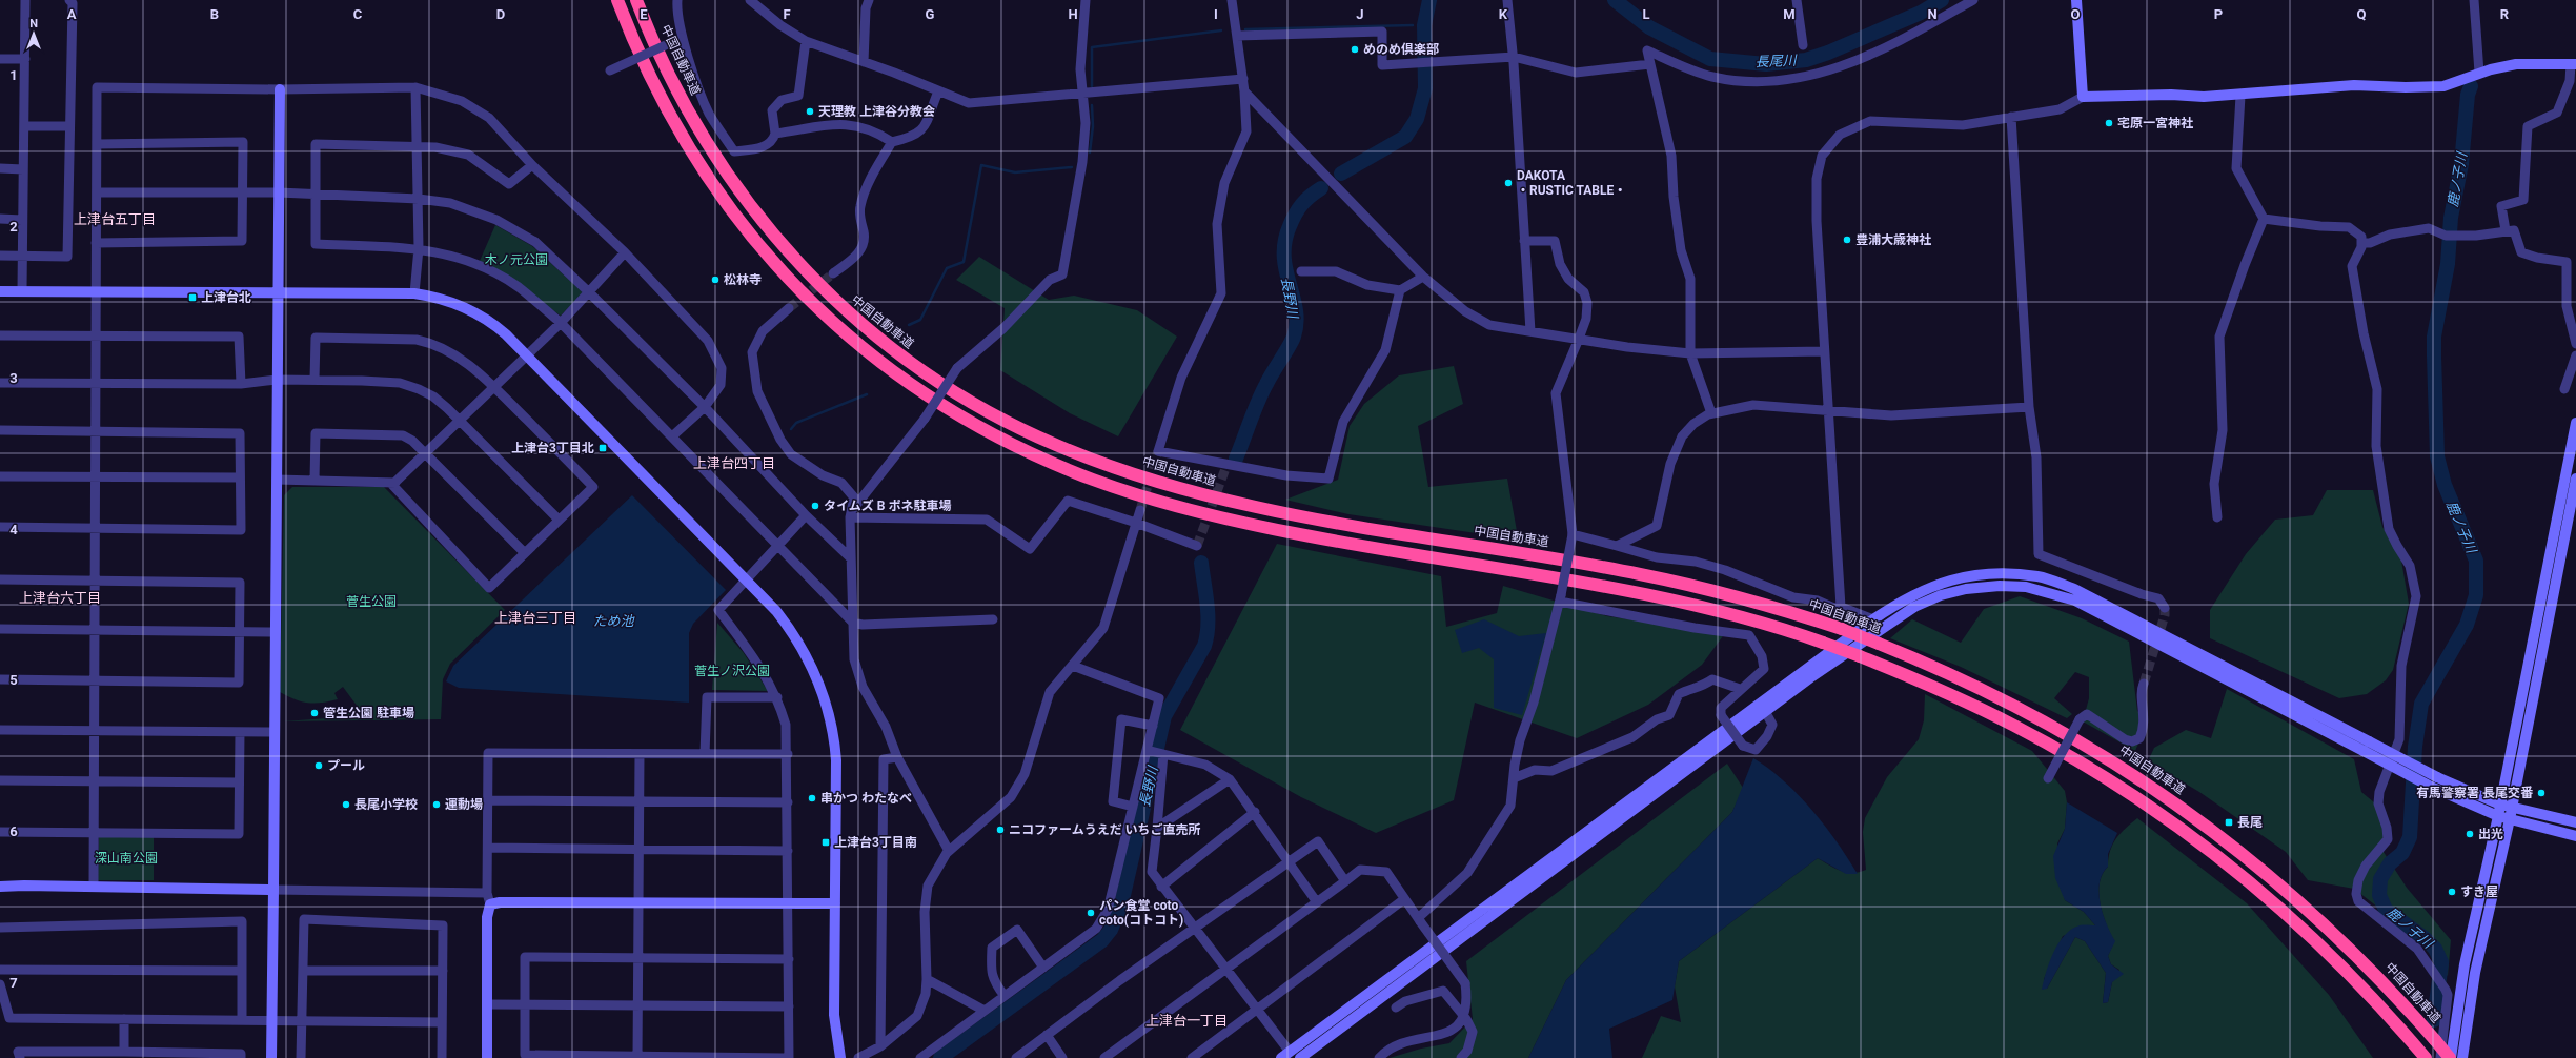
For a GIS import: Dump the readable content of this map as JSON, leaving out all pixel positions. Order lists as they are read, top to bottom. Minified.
{"streets":{"highway":["中国自動車道"]},"districts":["上津台五丁目","上津台四丁目","上津台六丁目","上津台三丁目","上津台一丁目"],"water":["長尾川","鹿ノ子川","長野川","ため池"],"parks":["木ノ元公園","菅生公園","菅生ノ沢公園","深山南公園"],"places":{"other":["めのめ倶楽部","天理教 上津谷分教会","宅原一宮神社","DAKOTA ・RUSTIC TABLE・","豊浦大歳神社","松林寺","タイムズ B ポネ駐車場","管生公園 駐車場","プール","有馬警察署 長尾交番","串かつ わたなべ","長尾小学校","運動場","ニコファームうえだ いちご直売所","出光","すき屋","パン食堂 coto coto(コトコト)"],"transit":["上津台北","上津台3丁目北","長尾","上津台3丁目南"]},"north":"top","grid":{"columns":["A","B","C","D","E","F","G","H","I","J","K","L","M","N","O","P","Q","R"],"rows":["1","2","3","4","5","6","7"]}}
